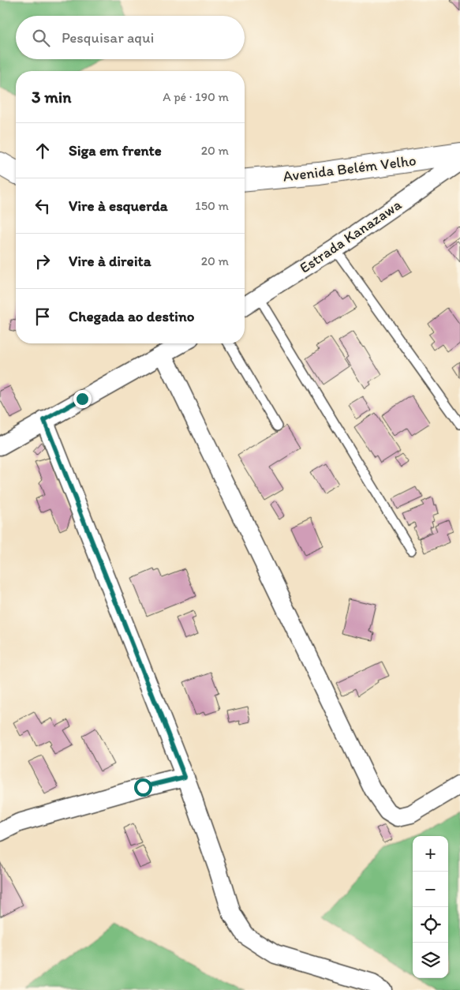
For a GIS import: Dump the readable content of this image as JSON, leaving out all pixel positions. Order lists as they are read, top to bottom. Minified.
{"streets":{"main road":["Avenida Belém Velho"],"street":["Estrada Kanazawa"]},"page":{"search":"Pesquisar aqui","heading":["3 min","A pé · 190 m"],"list":[["Siga em frente","20 m"],["Vire à esquerda","150 m"],["Vire à direita","20 m"],"Chegada ao destino"],"map_buttons":["+","−"]}}
